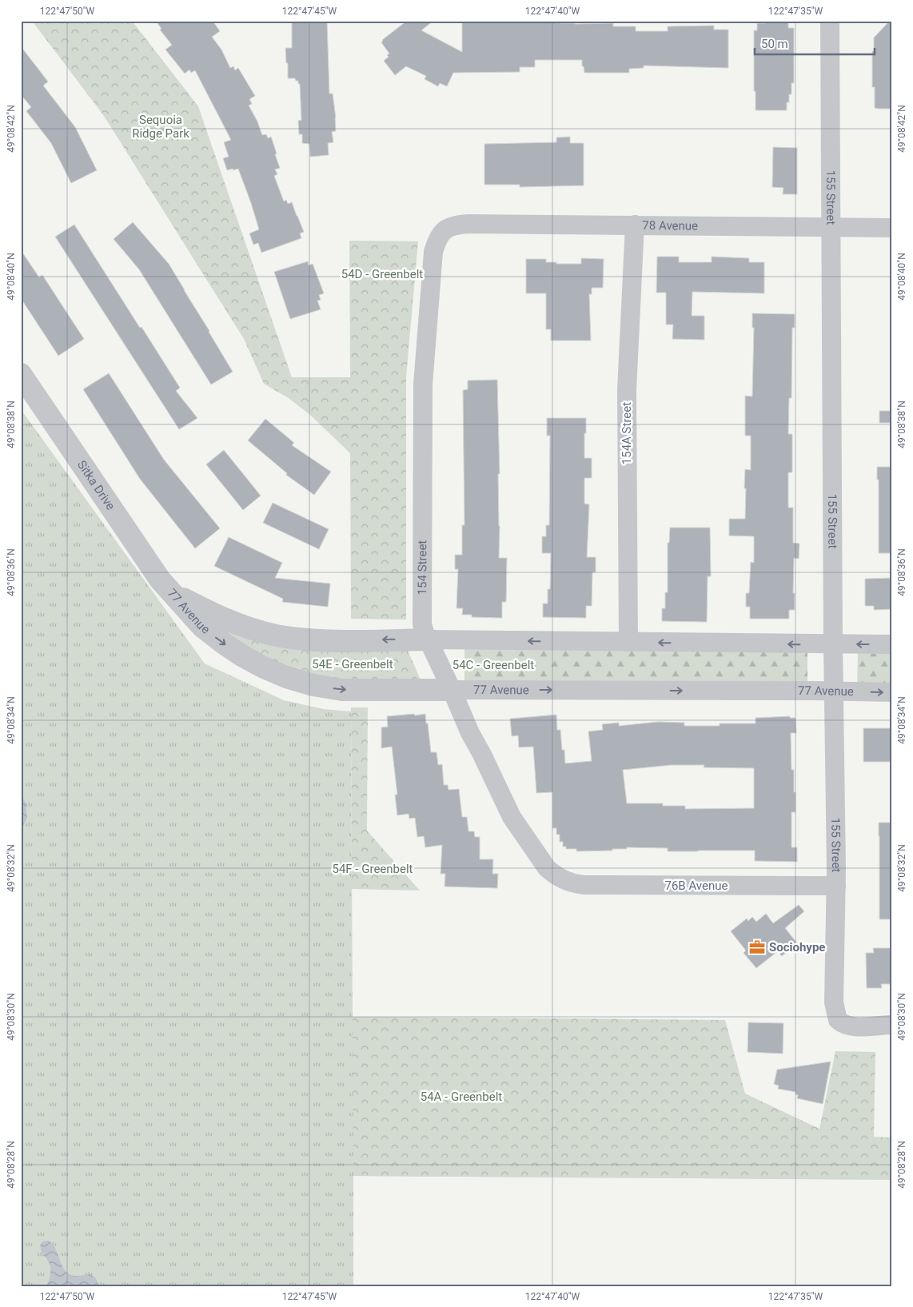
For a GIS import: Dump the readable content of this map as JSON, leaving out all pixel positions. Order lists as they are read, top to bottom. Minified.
{"streets":{"street":["155 Street","78 Avenue","154A Street","Sitka Drive","154 Street","77 Avenue","76B Avenue"]},"crossings":[["155 Street","78 Avenue"],["155 Street","77 Avenue"],["155 Street","76B Avenue"],["78 Avenue","154A Street"],["78 Avenue","154 Street"],["154A Street","77 Avenue"],["Sitka Drive","77 Avenue"],["154 Street","77 Avenue"],["154 Street","76B Avenue"]],"parks":["Sequoia Ridge Park","54D - Greenbelt","54E - Greenbelt","54C - Greenbelt","54F - Greenbelt","54A - Greenbelt"],"places":{"office":["Sociohype"]},"scale_bar":"50 m","coordinates":["122°47'50\"W","122°47'45\"W","122°47'40\"W","122°47'35\"W","49°08'42\"N","49°08'40\"N","49°08'38\"N","49°08'36\"N","49°08'34\"N","49°08'32\"N","49°08'30\"N","49°08'28\"N"]}
